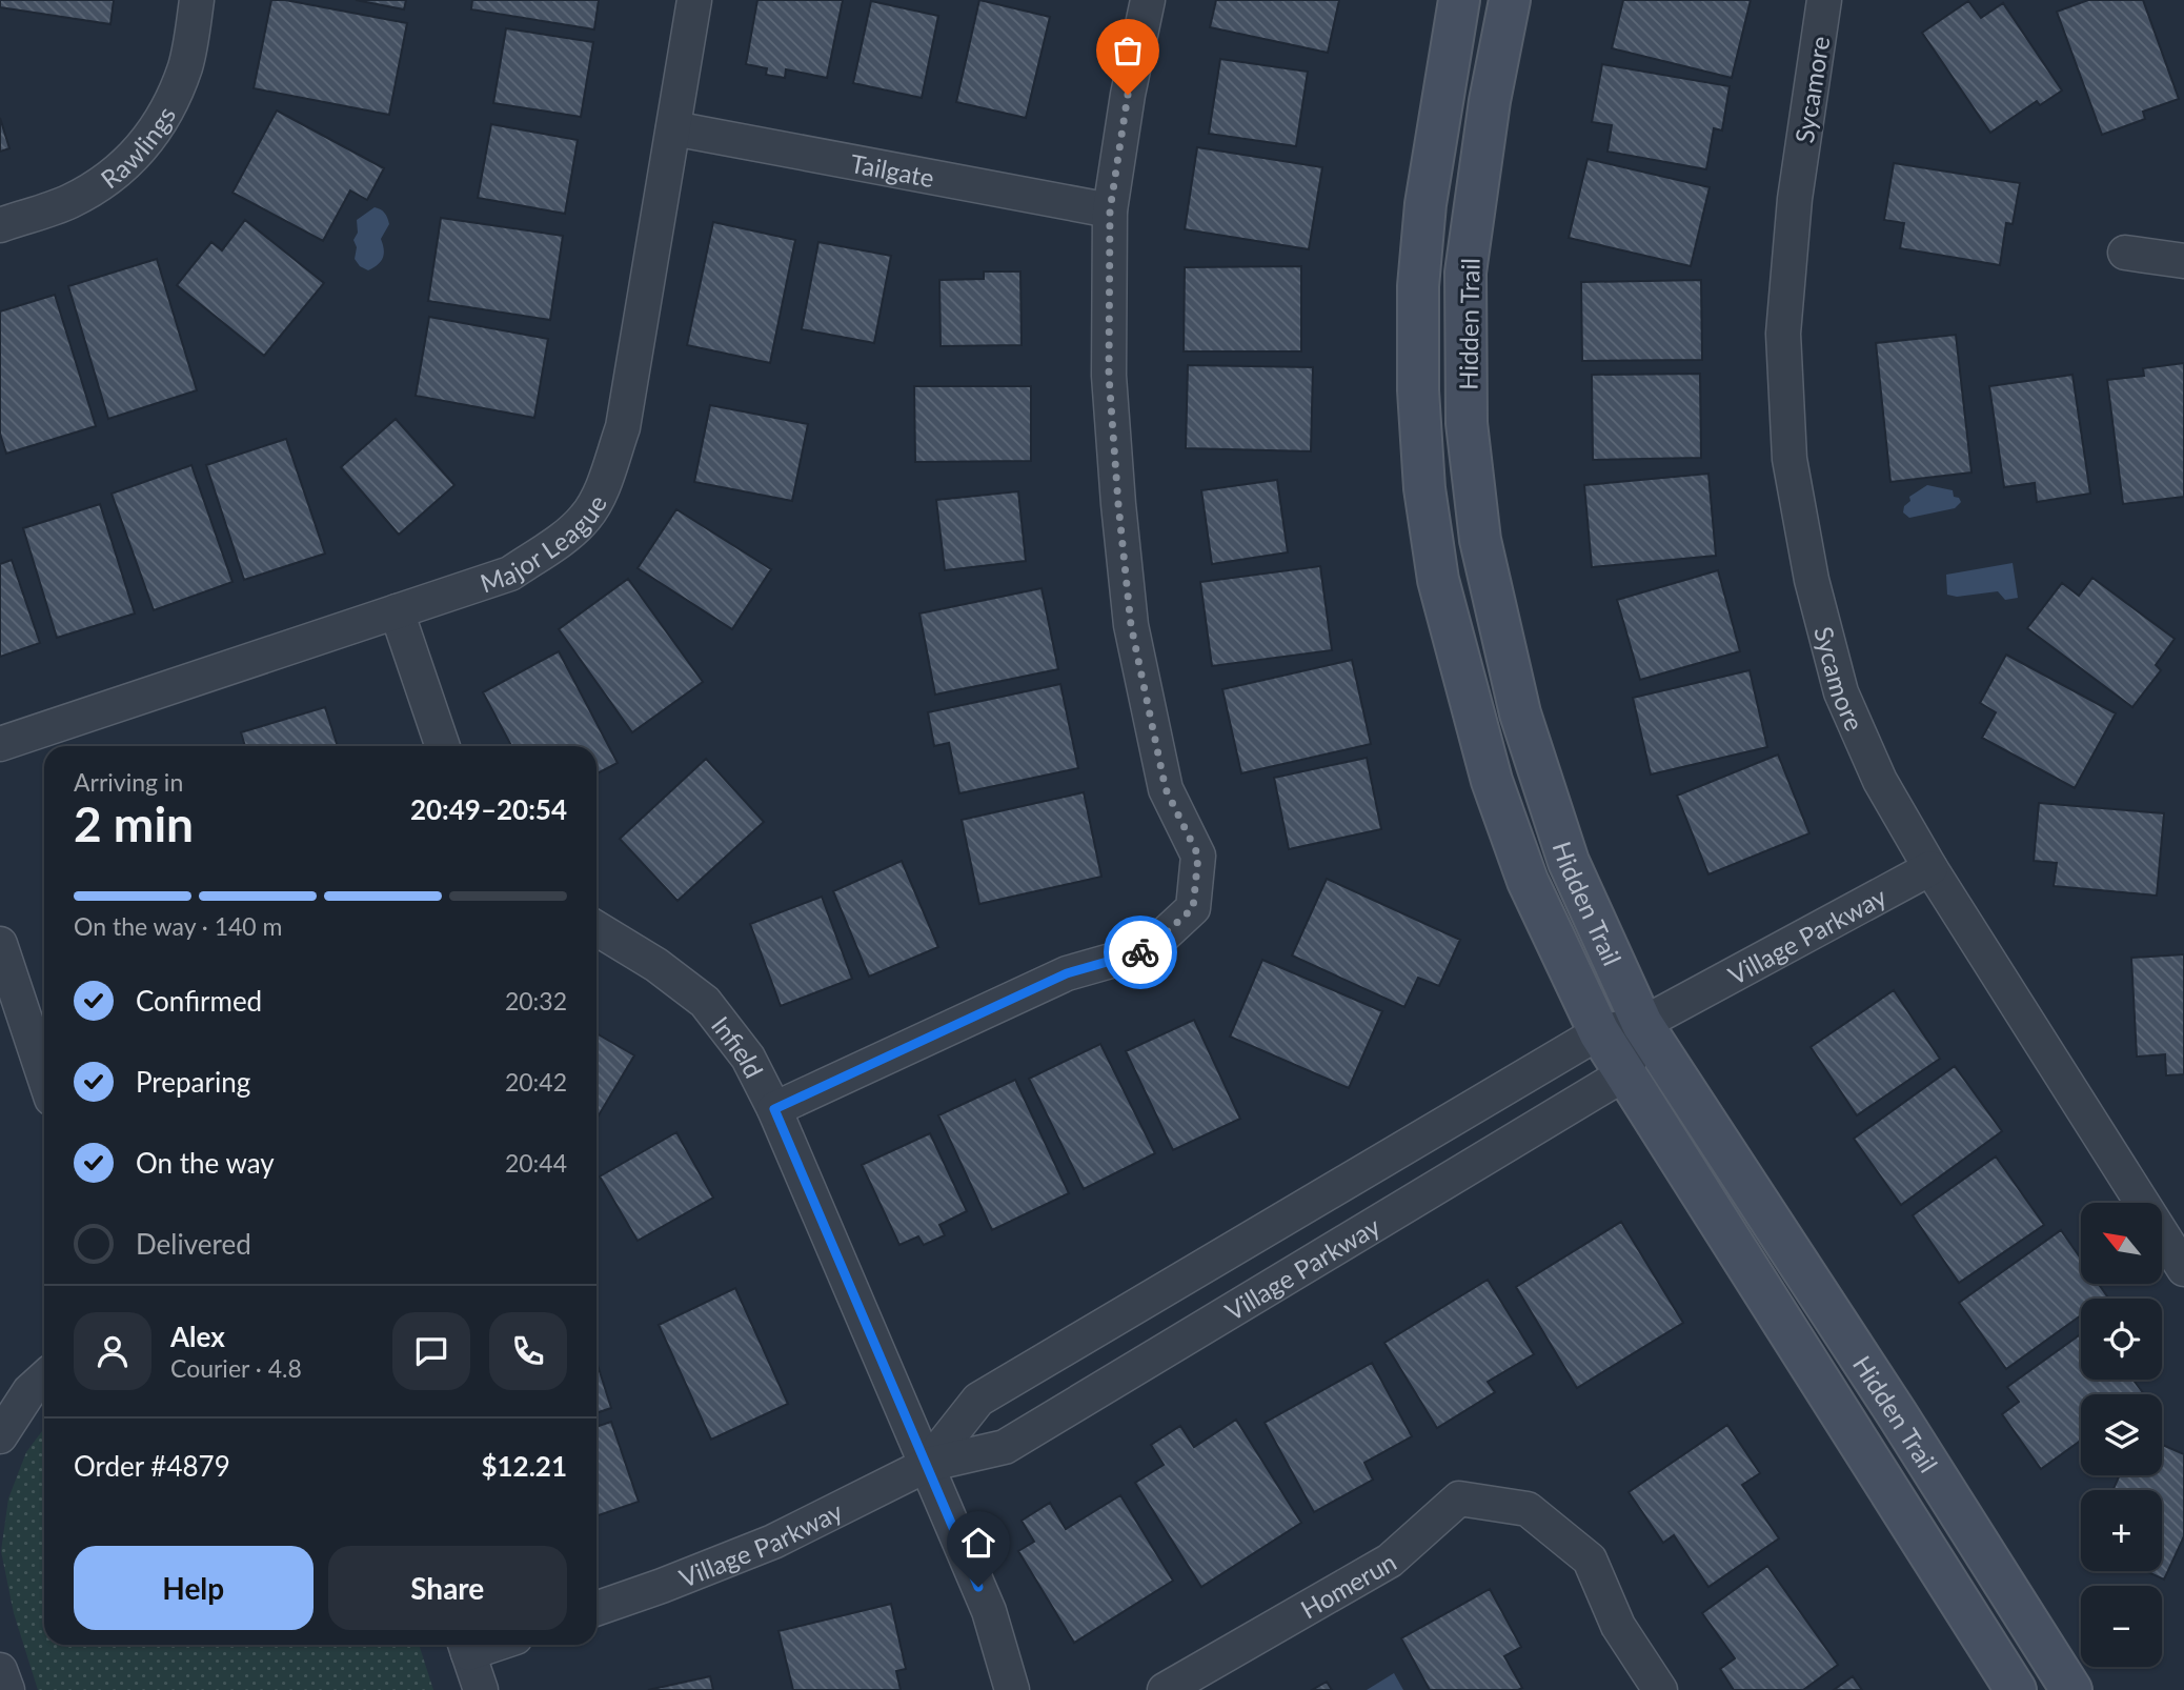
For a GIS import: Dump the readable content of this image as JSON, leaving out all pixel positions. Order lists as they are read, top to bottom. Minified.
{"streets":{"street":["Sycamore","Rawlings","Tailgate","Hidden Trail","Major League","Village Parkway","Infield","Homerun"]},"crossings":[["Sycamore","Village Parkway"],["Tailgate","Major League"],["Hidden Trail","Village Parkway"],["Village Parkway","Infield"]],"north":"top left","page":{"heading":["2 min","Arriving in","20:49–20:54"],"panel":["Alex","Courier · 4.8","Order #4879","$12.21"],"bar":"On the way · 140 m","list":[["Confirmed","20:32"],["Preparing","20:42"],["On the way","20:44"],"Delivered"],"map_buttons":["+","−"],"buttons":["Help","Share"]}}
